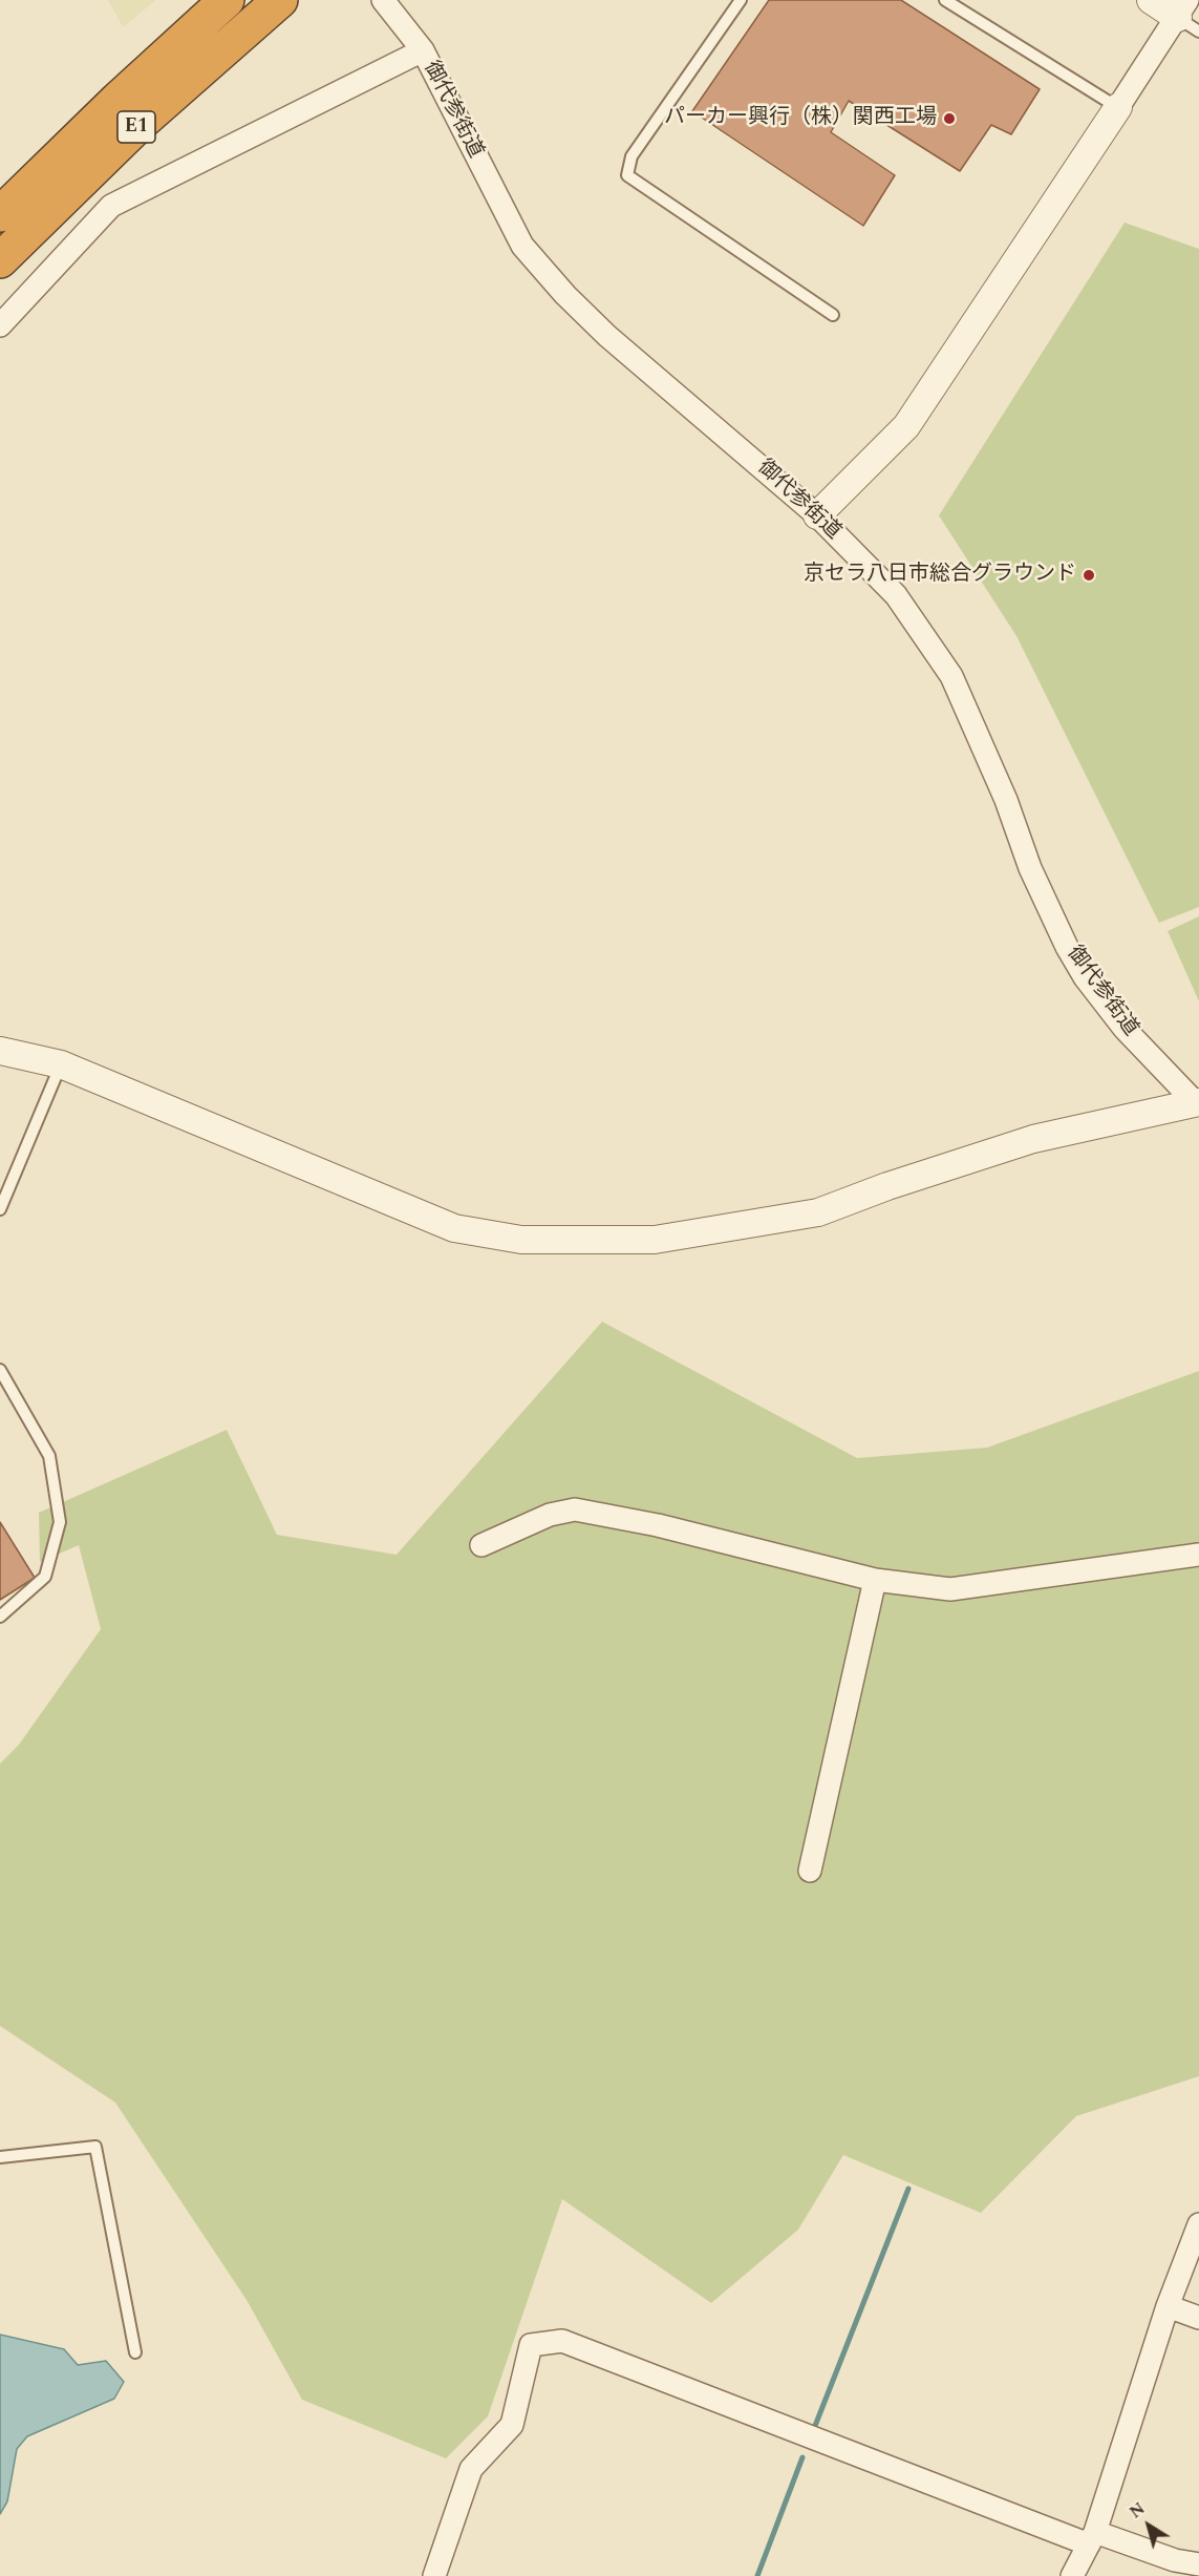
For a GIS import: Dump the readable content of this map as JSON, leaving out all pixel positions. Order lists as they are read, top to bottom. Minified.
{"streets":{"highway":["E1"],"street":["御代参街道"]},"places":["パーカー興行（株）関西工場","京セラ八日市総合グラウンド"],"north":"top left"}
